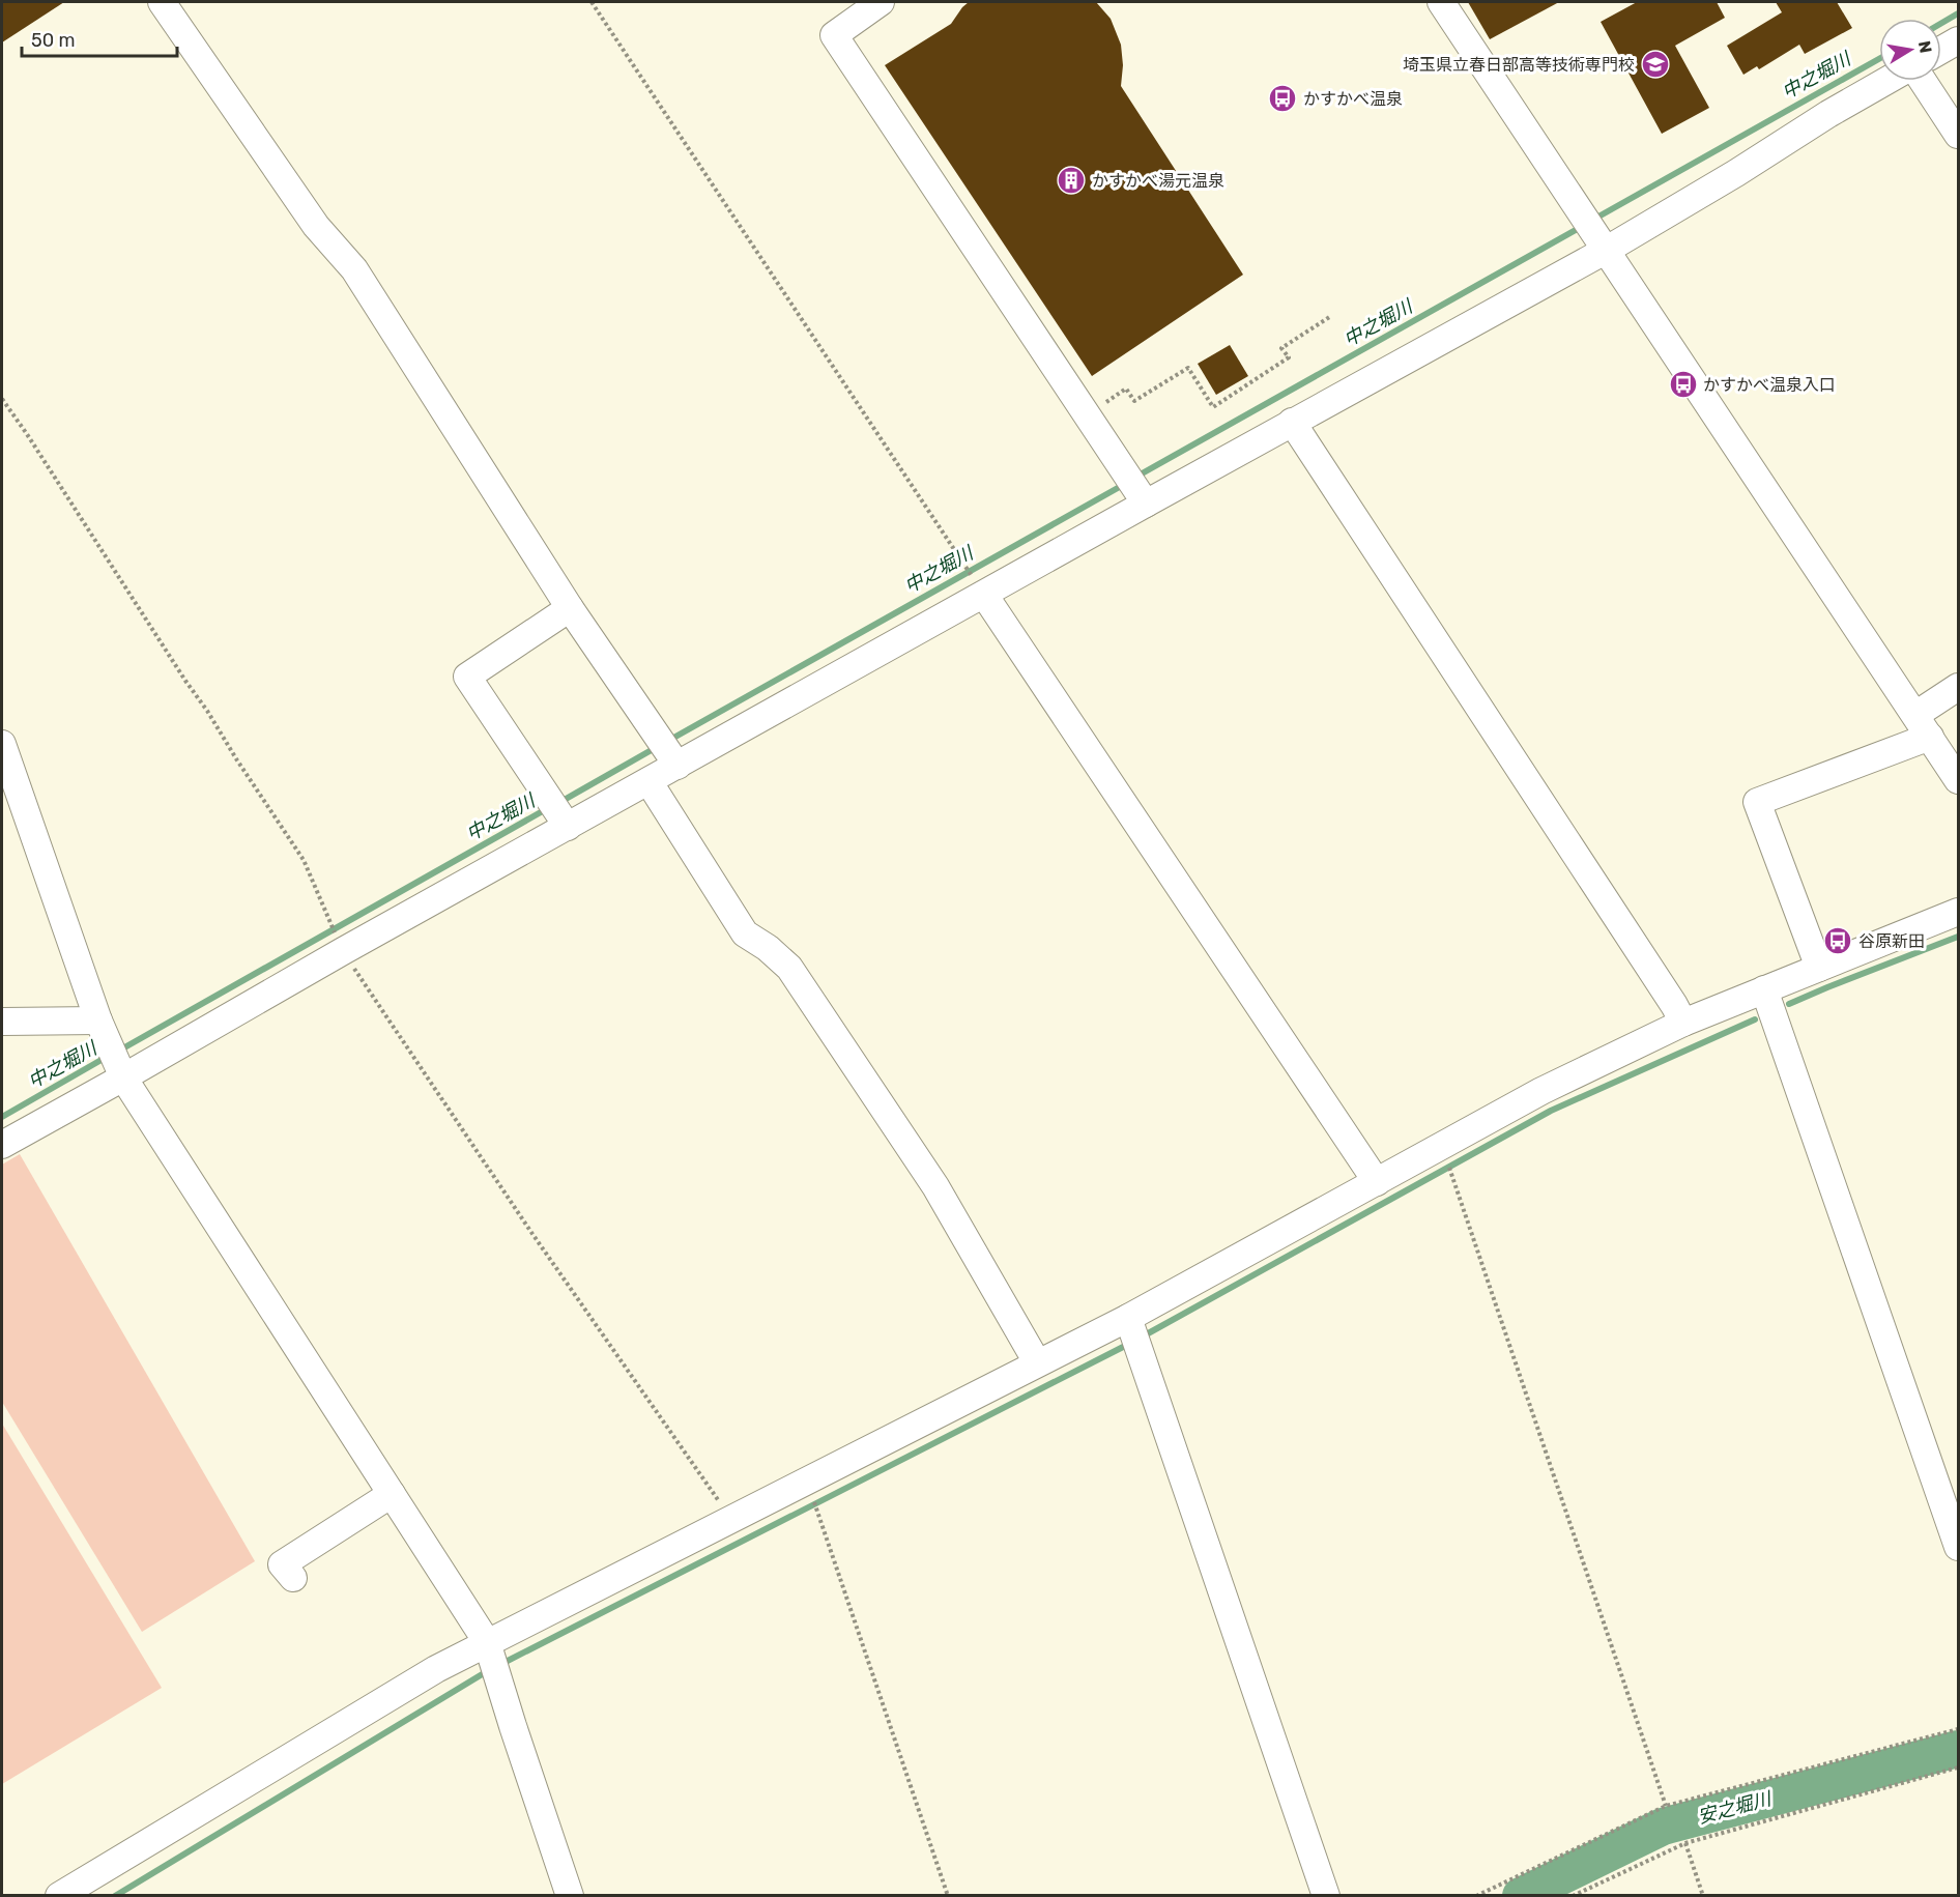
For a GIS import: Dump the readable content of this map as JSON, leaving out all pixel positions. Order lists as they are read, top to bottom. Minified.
{"water":["中之堀川","安之堀川"],"places":{"school or university":["埼玉県立春日部高等技術専門校"],"bus stop":["かすかべ温泉","かすかべ温泉入口","谷原新田"],"building":["かすかべ湯元温泉"]},"scale_bar":"50 m","north":"right"}
